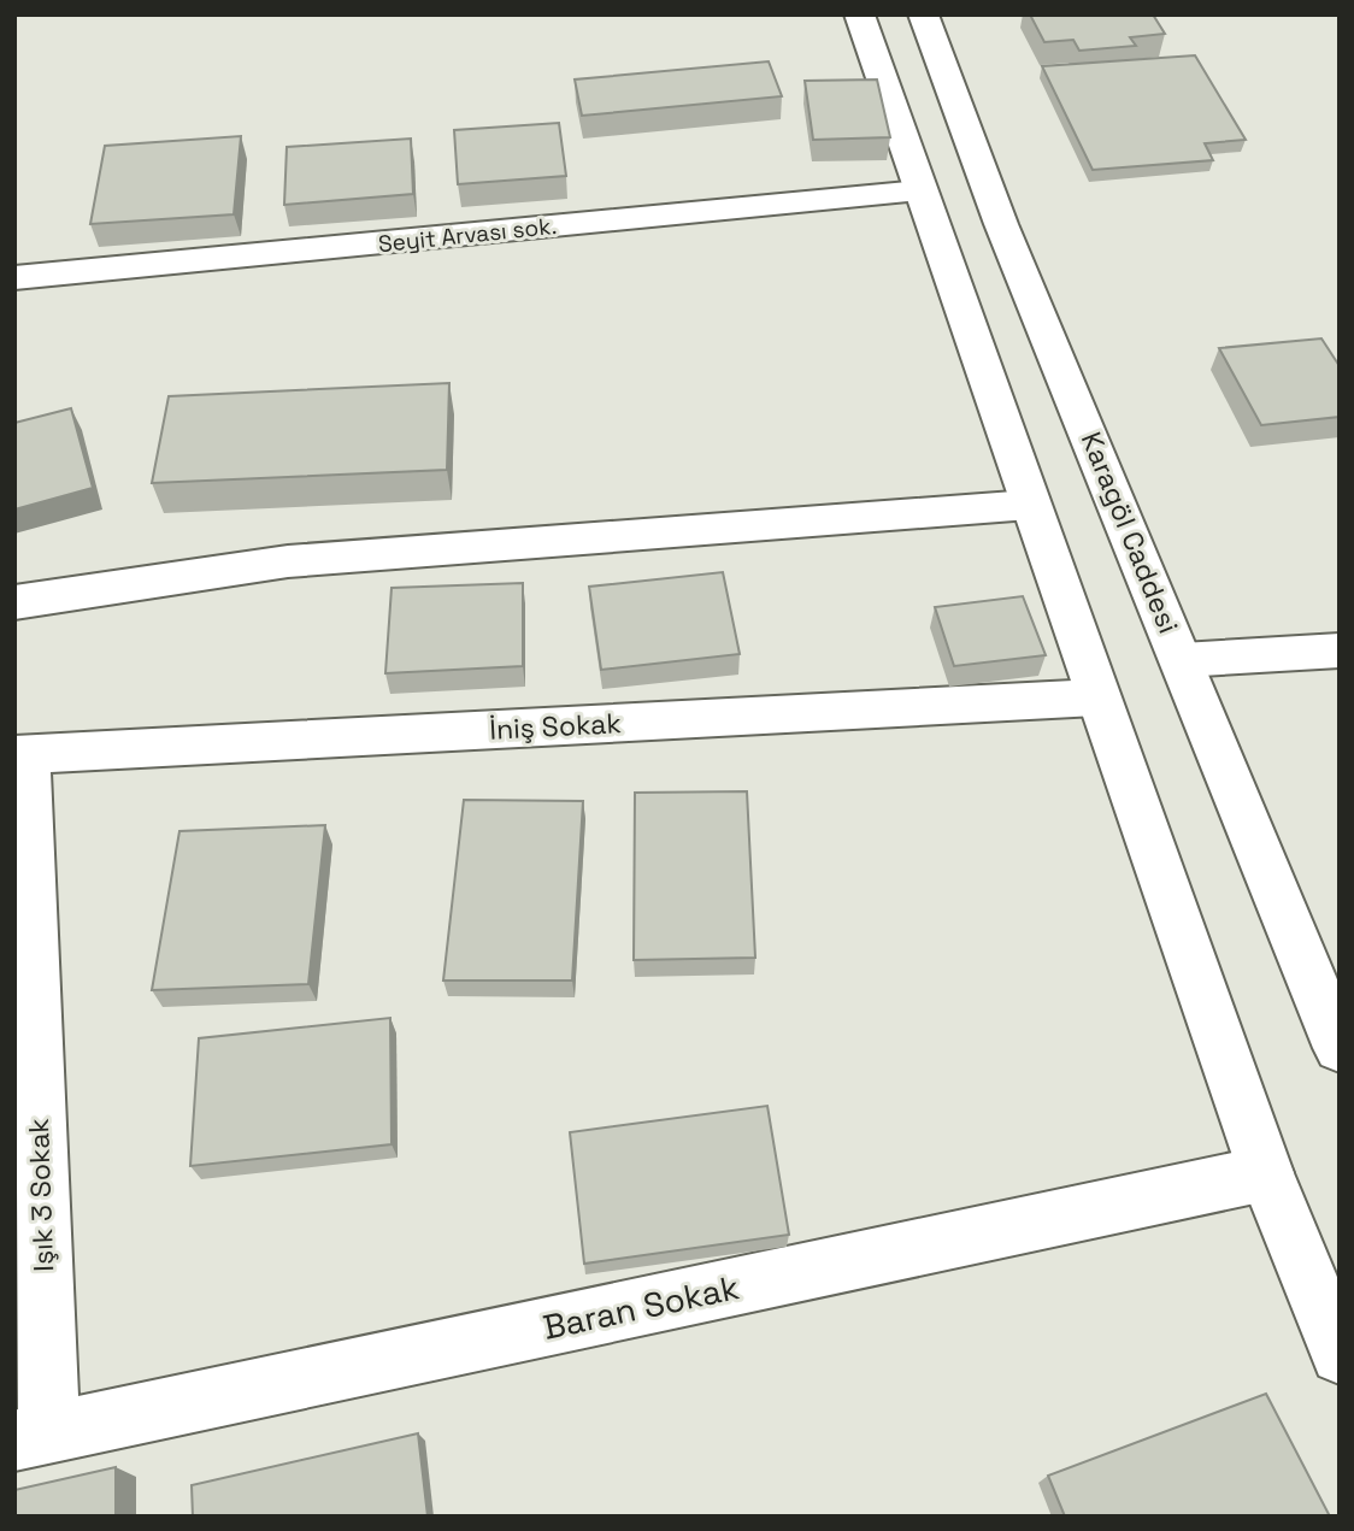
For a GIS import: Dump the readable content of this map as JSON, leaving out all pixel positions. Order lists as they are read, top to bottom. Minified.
{"streets":{"street":["Seyit Arvası sok.","Karagöl Caddesi","İniş Sokak","Işık 3 Sokak","Baran Sokak"]},"crossings":[["İniş Sokak","Işık 3 Sokak"],["Işık 3 Sokak","Baran Sokak"]]}
